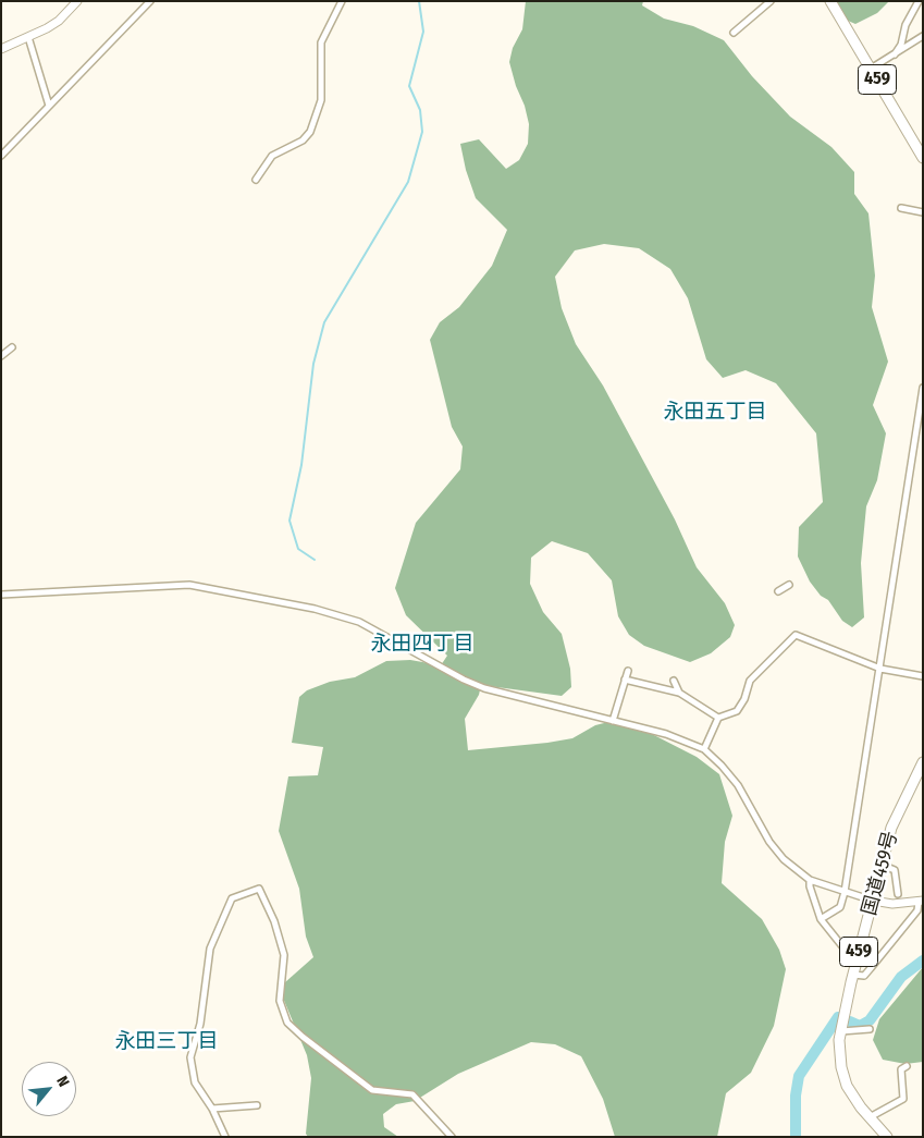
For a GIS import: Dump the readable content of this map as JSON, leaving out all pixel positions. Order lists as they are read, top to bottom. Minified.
{"streets":{"highway":["459","国道459号"]},"districts":["永田五丁目","永田四丁目","永田三丁目"],"north":"top right"}
